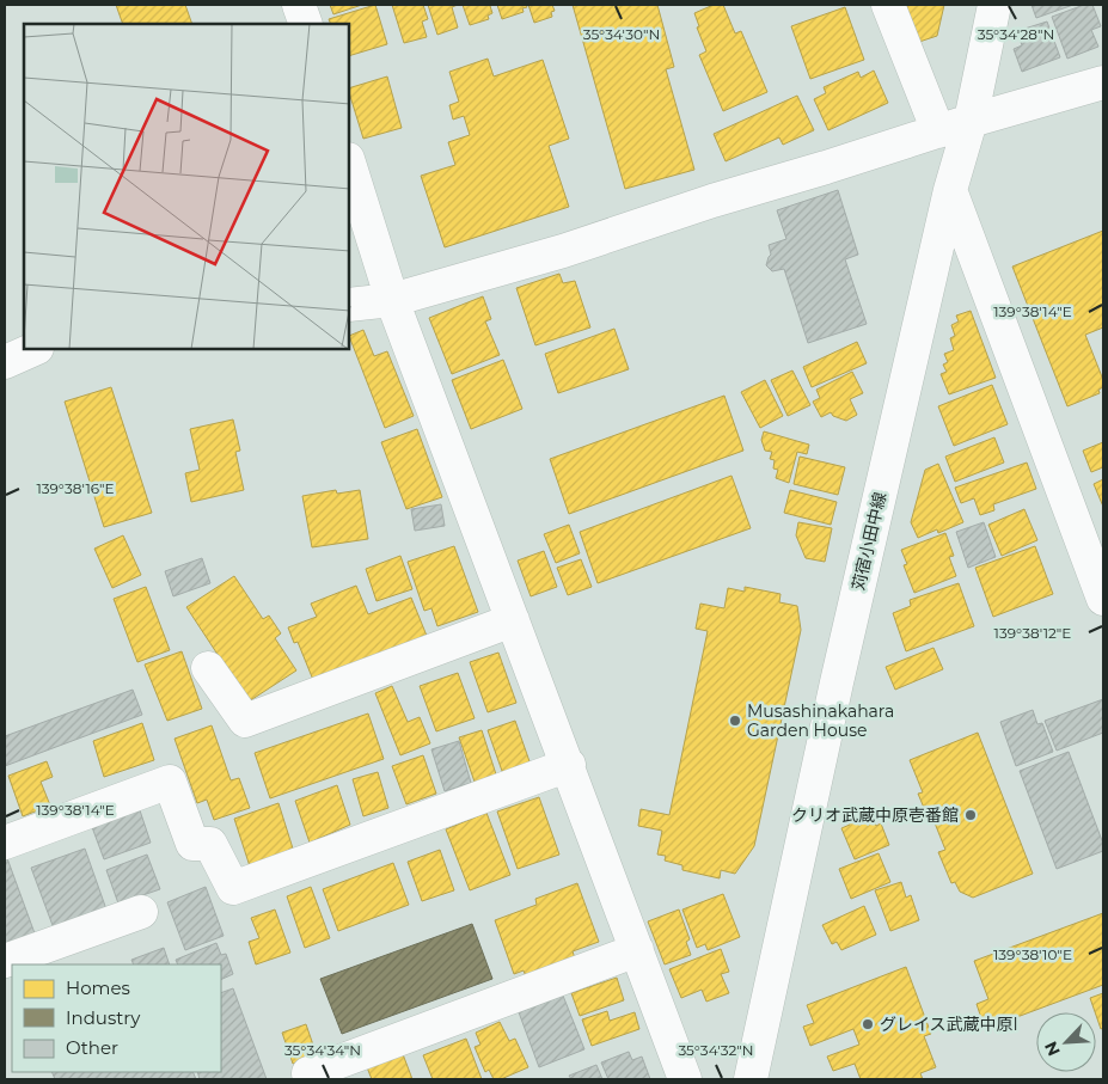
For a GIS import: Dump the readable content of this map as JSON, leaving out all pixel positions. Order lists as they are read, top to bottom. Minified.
{"streets":{"street":["苅宿小田中線"]},"places":["Musashinakahara Garden House","クリオ武蔵中原壱番館","グレイス武蔵中原I"],"legend":["Homes","Industry","Other"],"north":"bottom left","coordinates":["35°34'30\"N","35°34'28\"N","139°38'14\"E","139°38'16\"E","139°38'12\"E","139°38'10\"E","35°34'34\"N","35°34'32\"N"]}
